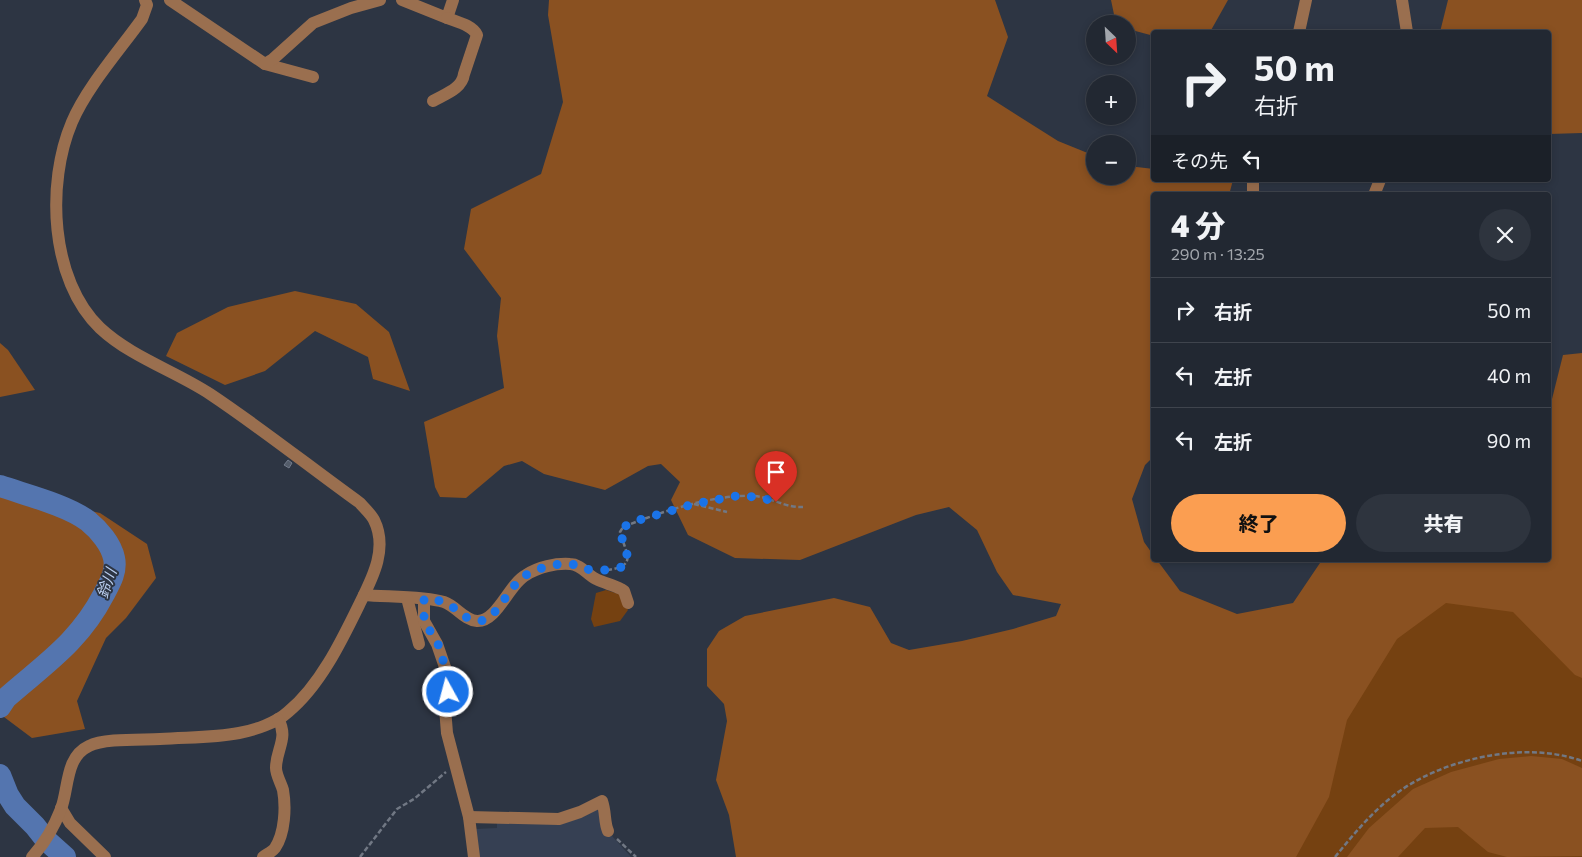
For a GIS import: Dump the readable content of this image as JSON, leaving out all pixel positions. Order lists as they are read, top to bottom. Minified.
{"water":["鈴川"],"north":"bottom right","page":{"map_buttons":["+","−"],"turn":["50 m","右折"],"then":"その先","heading":["4 分","290 m · 13:25"],"list":[{"name":"右折","value":"50 m"},{"name":"左折","value":"40 m"},{"name":"左折","value":"90 m"}],"buttons":["終了","共有"]}}
